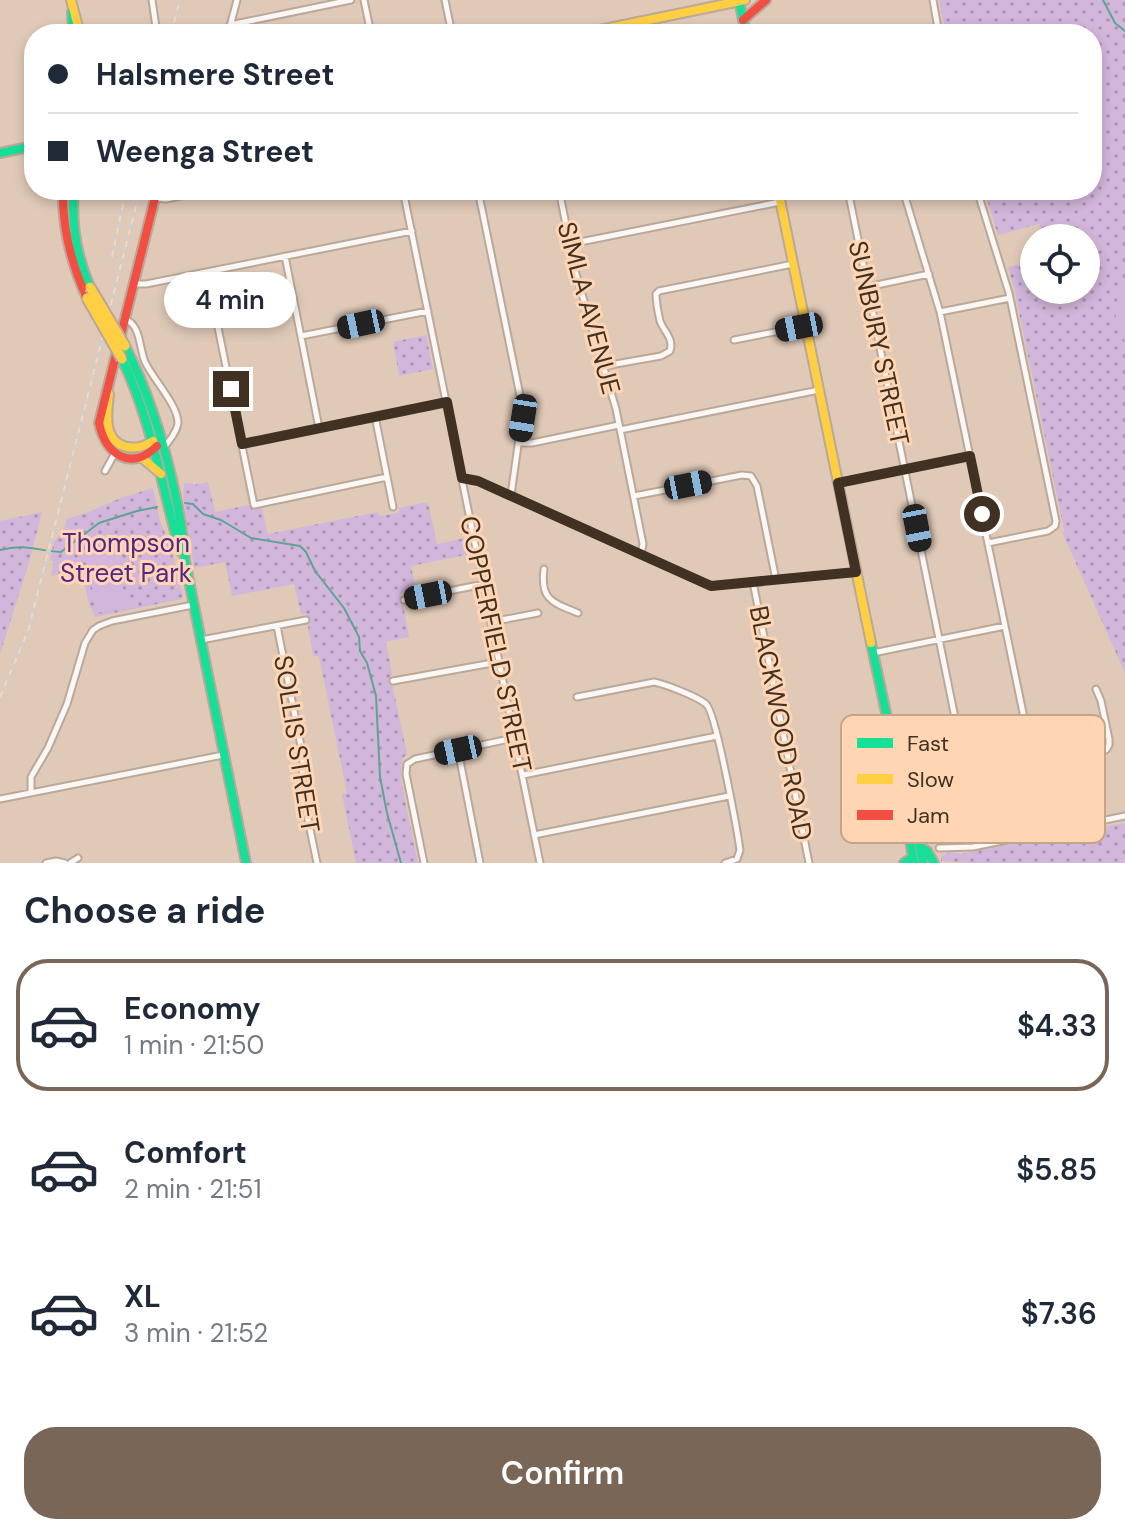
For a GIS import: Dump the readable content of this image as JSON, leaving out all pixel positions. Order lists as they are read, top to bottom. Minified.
{"streets":{"street":["SIMLA AVENUE","SUNBURY STREET","COPPERFIELD STREET","BLACKWOOD ROAD","SOLLIS STREET"]},"parks":["Thompson Street Park"],"legend":["Fast","Slow","Jam"],"page":{"banner":["Halsmere Street","Weenga Street"],"bubble":"4 min","heading":"Choose a ride","list":[{"name":"Economy","note":"1 min · 21:50","value":"$4.33"},{"name":"Comfort","note":"2 min · 21:51","value":"$5.85"},{"name":"XL","note":"3 min · 21:52","value":"$7.36"}],"buttons":"Confirm"}}
